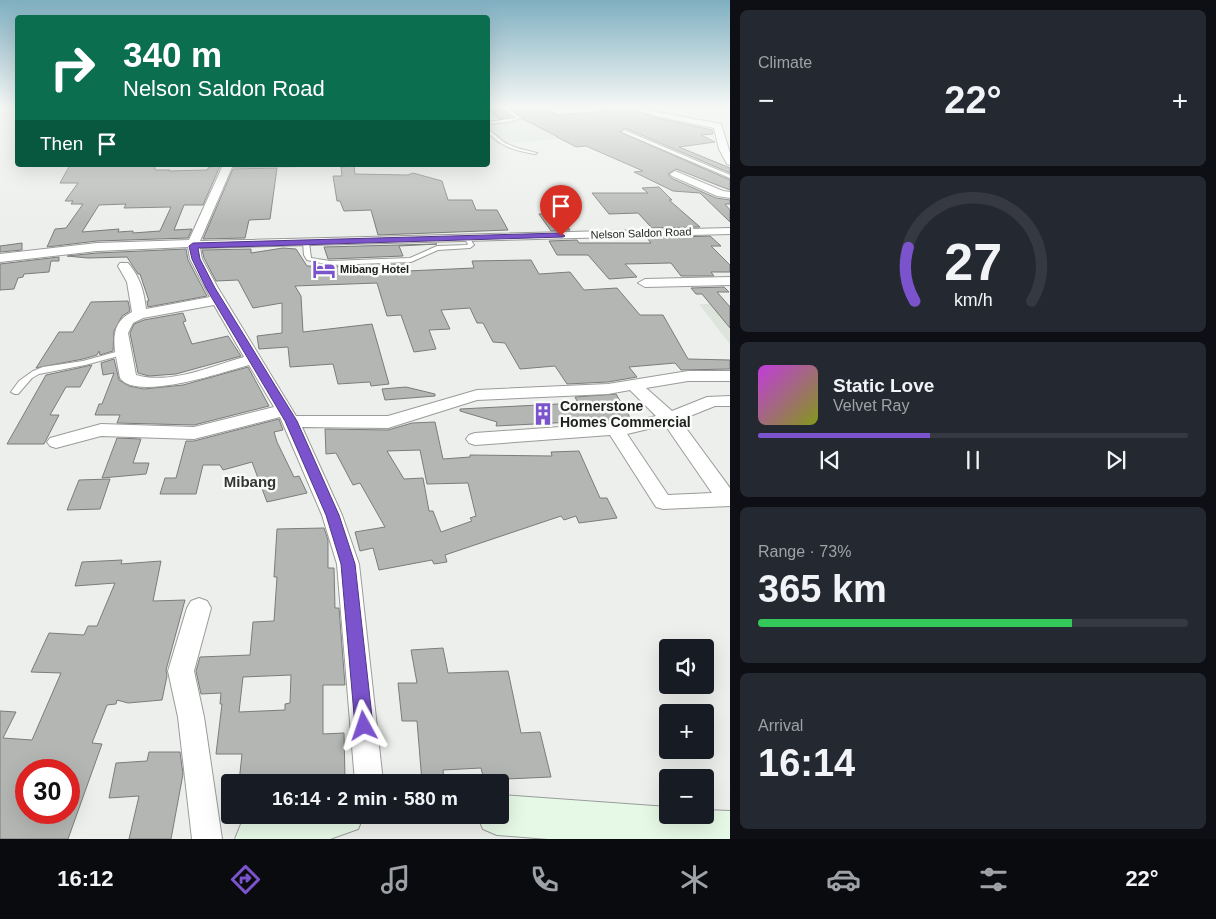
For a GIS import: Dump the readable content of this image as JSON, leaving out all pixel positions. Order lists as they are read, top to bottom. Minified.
{"streets":{"street":["Nelson Saldon Road"]},"districts":["Mibang"],"places":{"hotel":["Mibang Hotel"],"building":["Cornerstone Homes Commercial"]},"page":{"tile":["Climate",["Range · 73%","365 km"],["Arrival","16:14"]],"turn":["340 m","Nelson Saldon Road"],"heat":["−","22°","+"],"then":"Then","song":["Static Love","Velvet Ray"],"map_buttons":["+","−"],"limit":"30","trip":"16:14 · 2 min · 580 m","tabs":["16:12","22°"],"gauge":["27","km/h"]}}
